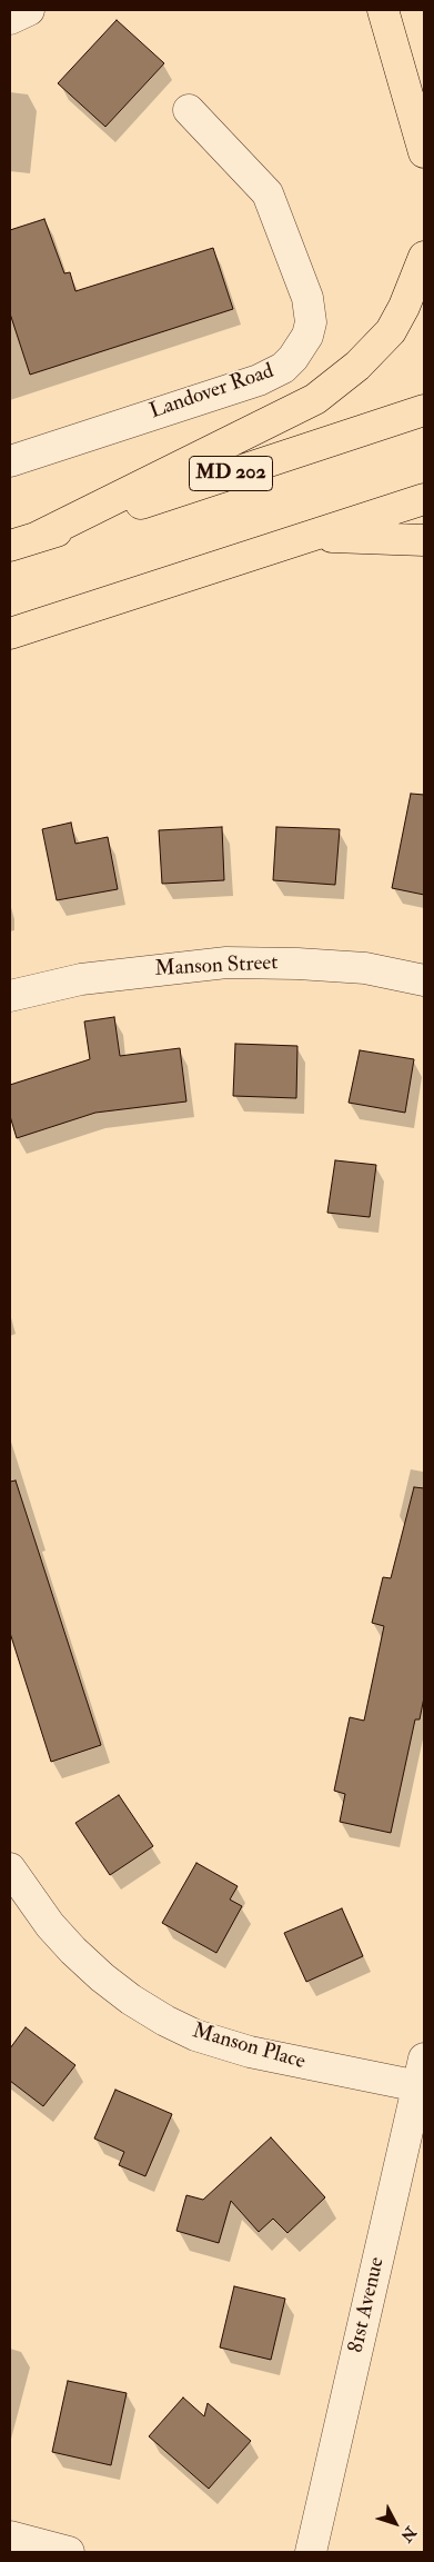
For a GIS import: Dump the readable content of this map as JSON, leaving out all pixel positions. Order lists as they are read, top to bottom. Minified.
{"streets":{"main road":["MD 202"],"street":["Landover Road","Manson Street","Manson Place","81st Avenue"]},"crossings":[["Manson Place","81st Avenue"]],"north":"bottom right"}
